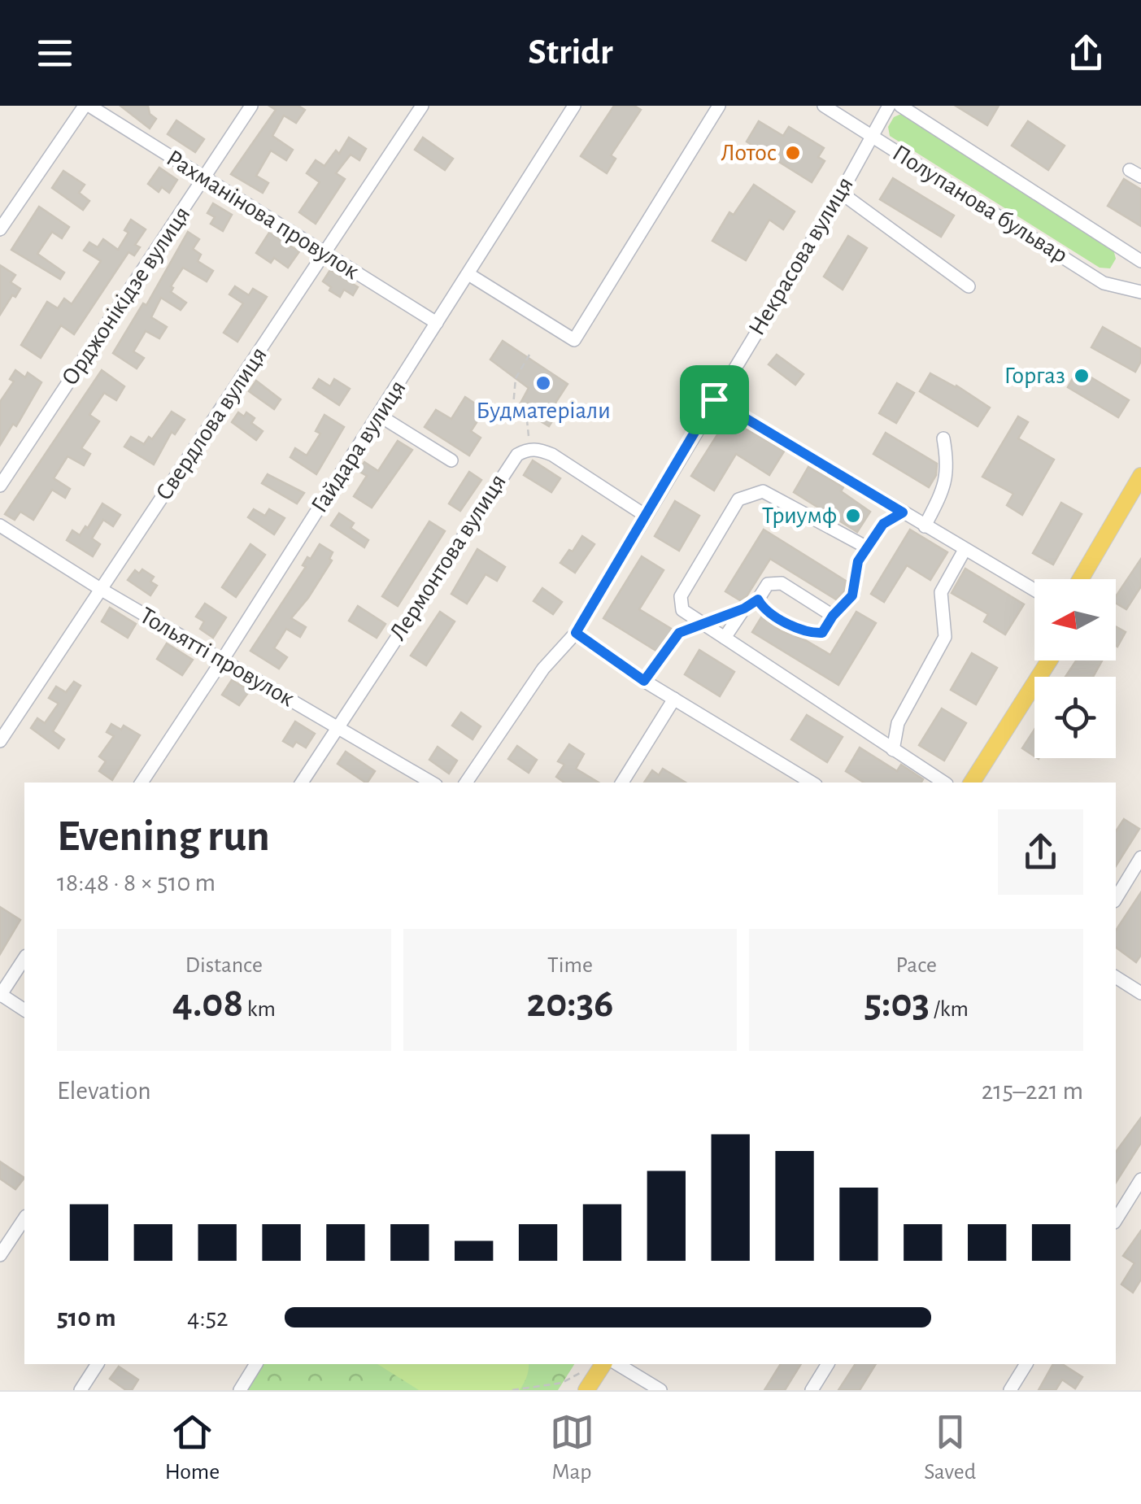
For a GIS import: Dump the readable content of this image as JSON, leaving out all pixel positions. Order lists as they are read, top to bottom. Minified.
{"streets":{"street":["Полупанова бульвар","Рахманінова провулок","Некрасова вулиця","Орджонікідзе вулиця","Свердлова вулиця","Гайдара вулиця","Лермонтова вулиця","Тольятті провулок"]},"crossings":[["Полупанова бульвар","Некрасова вулиця"],["Рахманінова провулок","Орджонікідзе вулиця"],["Рахманінова провулок","Свердлова вулиця"],["Рахманінова провулок","Гайдара вулиця"],["Некрасова вулиця","Лермонтова вулиця"],["Свердлова вулиця","Тольятті провулок"],["Гайдара вулиця","Тольятті провулок"],["Лермонтова вулиця","Тольятті провулок"]],"places":["Лотос","Горгаз","Будматеріали","Триумф"],"north":"left","page":{"header":"Stridr","heading":["Evening run","18:48 · 8 × 510 m"],"stats":[["Distance","4.08 km"],["Time","20:36"],["Pace","5:03 /km"]],"chart":["Elevation","215–221 m"],"list":[{"name":"510 m","note":"4:52"}],"tabs":["Home","Map","Saved"]}}
